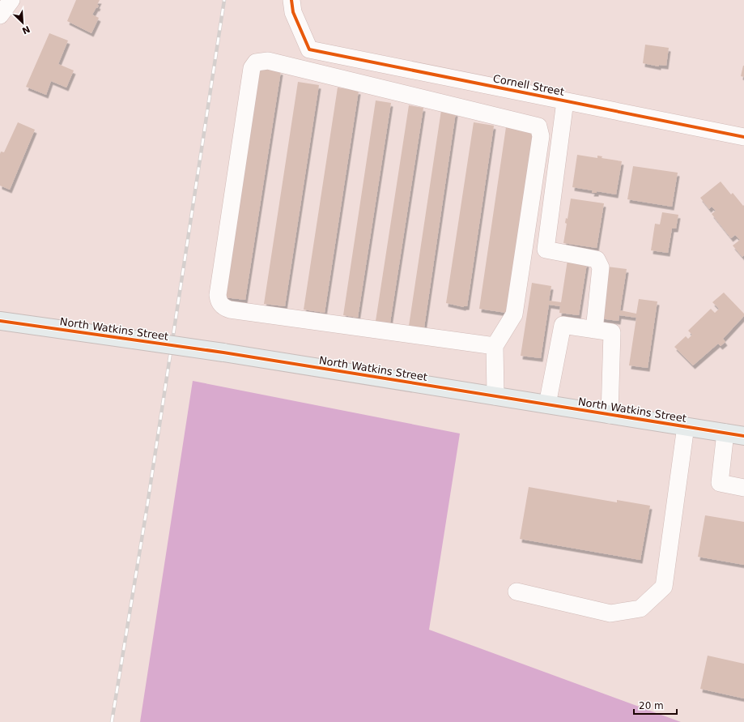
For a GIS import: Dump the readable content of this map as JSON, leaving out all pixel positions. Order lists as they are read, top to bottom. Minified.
{"streets":{"main road":["North Watkins Street"],"street":["Cornell Street"]},"scale_bar":"20 m","north":"bottom right"}
